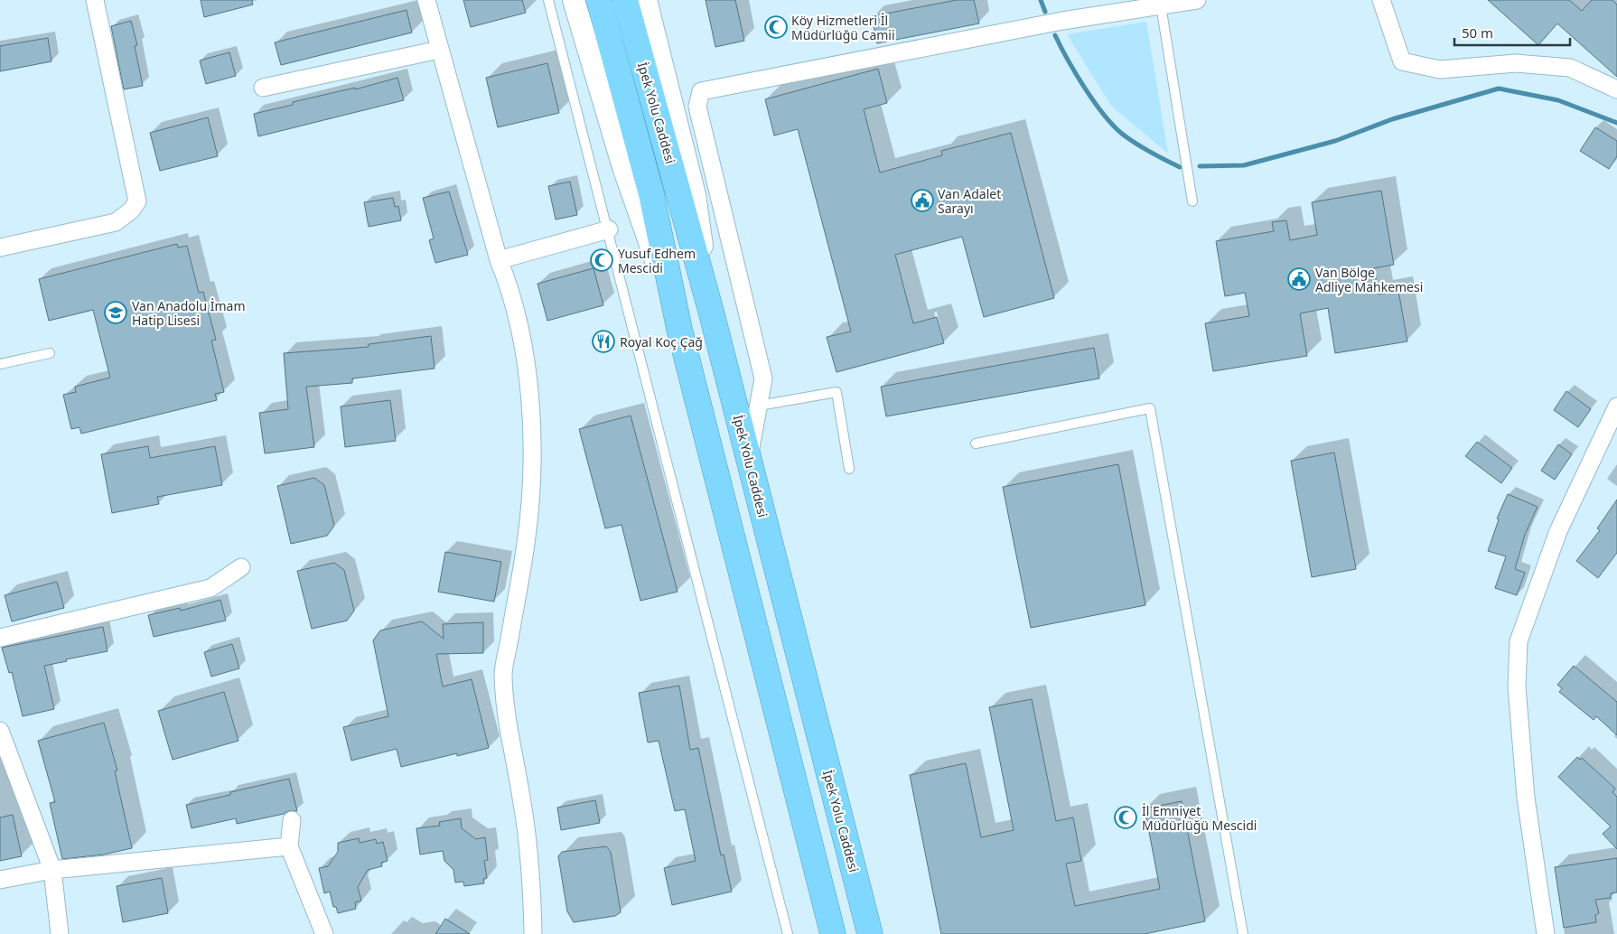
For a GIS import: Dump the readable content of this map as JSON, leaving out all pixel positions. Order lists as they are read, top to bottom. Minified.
{"streets":{"highway":["İpek Yolu Caddesi"]},"places":{"mosque":["Köy Hizmetleri İl Müdürlüğü Camii","Yusuf Edhem Mescidi","İl Emniyet Müdürlüğü Mescidi"],"public building":["Van Adalet Sarayı","Van Bölge Adliye Mahkemesi"],"school or university":["Van Anadolu İmam Hatip Lisesi"],"restaurant":["Royal Koç Çağ"]},"scale_bar":"50 m"}
